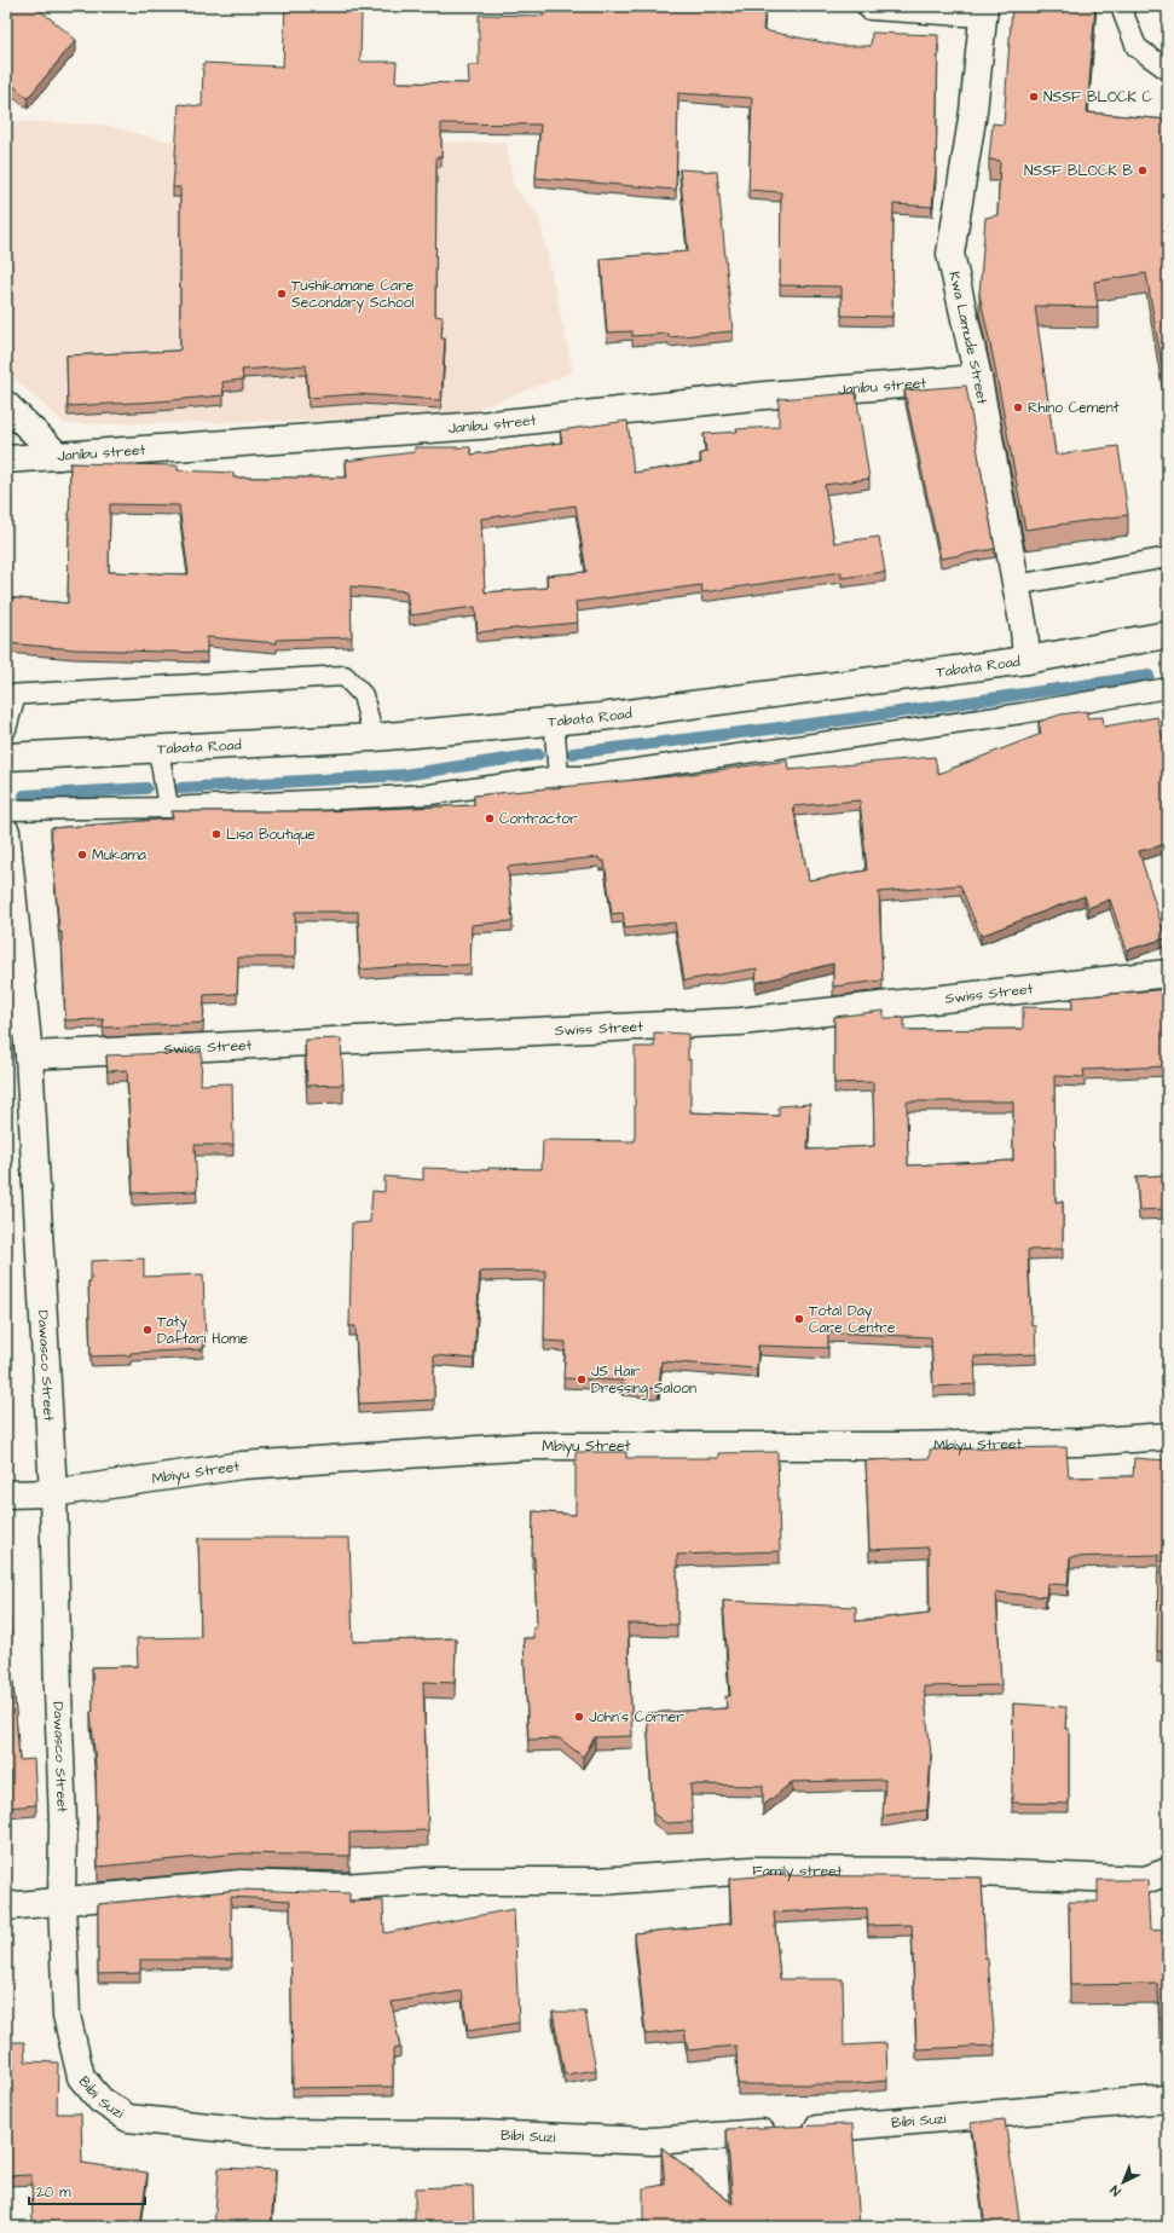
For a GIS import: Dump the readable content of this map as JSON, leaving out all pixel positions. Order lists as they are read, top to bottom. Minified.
{"streets":{"street":["Kwa Lamude Street","Janibu street","Tabata Road","Swiss Street","Dawasco Street","Mbiyu Street","Family street","Bibi Suzi"]},"crossings":[["Kwa Lamude Street","Janibu street"],["Kwa Lamude Street","Tabata Road"],["Swiss Street","Dawasco Street"],["Dawasco Street","Mbiyu Street"],["Dawasco Street","Family street"],["Dawasco Street","Bibi Suzi"],["Family street","Bibi Suzi"]],"places":["NSSF BLOCK C","NSSF BLOCK B","Tushikamane Care Secondary School","Rhino Cement","Contractor","Lisa Boutique","Mukama","Total Day Care Centre","Taty Daftari Home","JS Hair Dressing Saloon","John's Corner"],"scale_bar":"20 m","north":"bottom left"}
